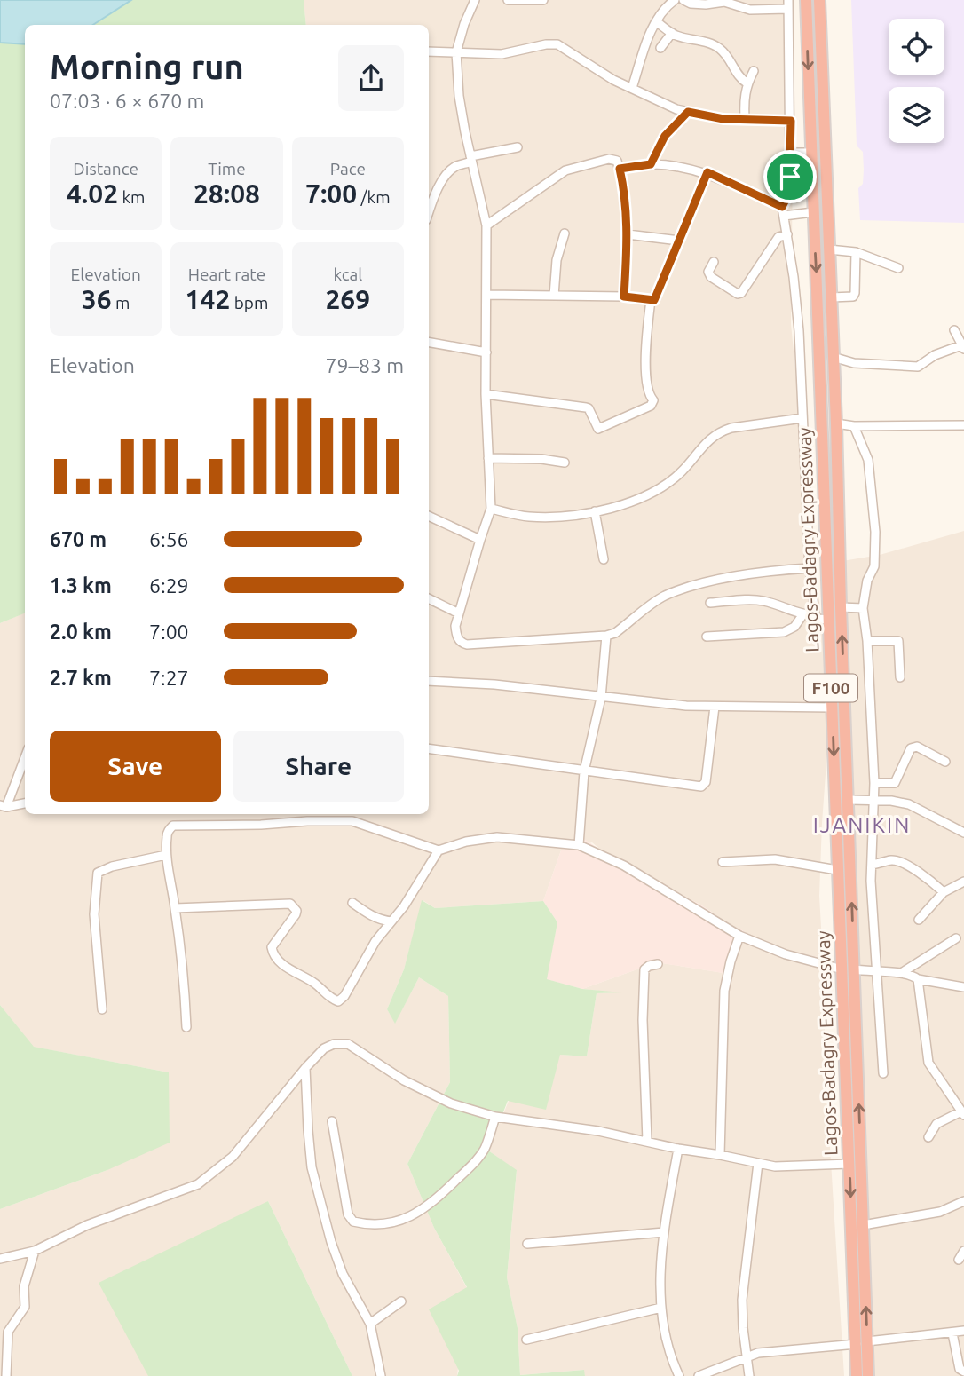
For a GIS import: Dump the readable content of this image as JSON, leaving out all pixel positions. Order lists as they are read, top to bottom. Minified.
{"streets":{"highway":["Lagos-Badagry Expressway","F100"]},"districts":["IJANIKIN"],"page":{"heading":["Morning run","07:03 · 6 × 670 m"],"stats":[["Distance","4.02 km"],["Time","28:08"],["Pace","7:00 /km"],["Elevation","36 m"],["Heart rate","142 bpm"],["kcal","269"]],"chart":["Elevation","79–83 m"],"list":[{"name":"670 m","note":"6:56"},{"name":"1.3 km","note":"6:29"},{"name":"2.0 km","note":"7:00"},{"name":"2.7 km","note":"7:27"}],"buttons":["Save","Share"]}}
